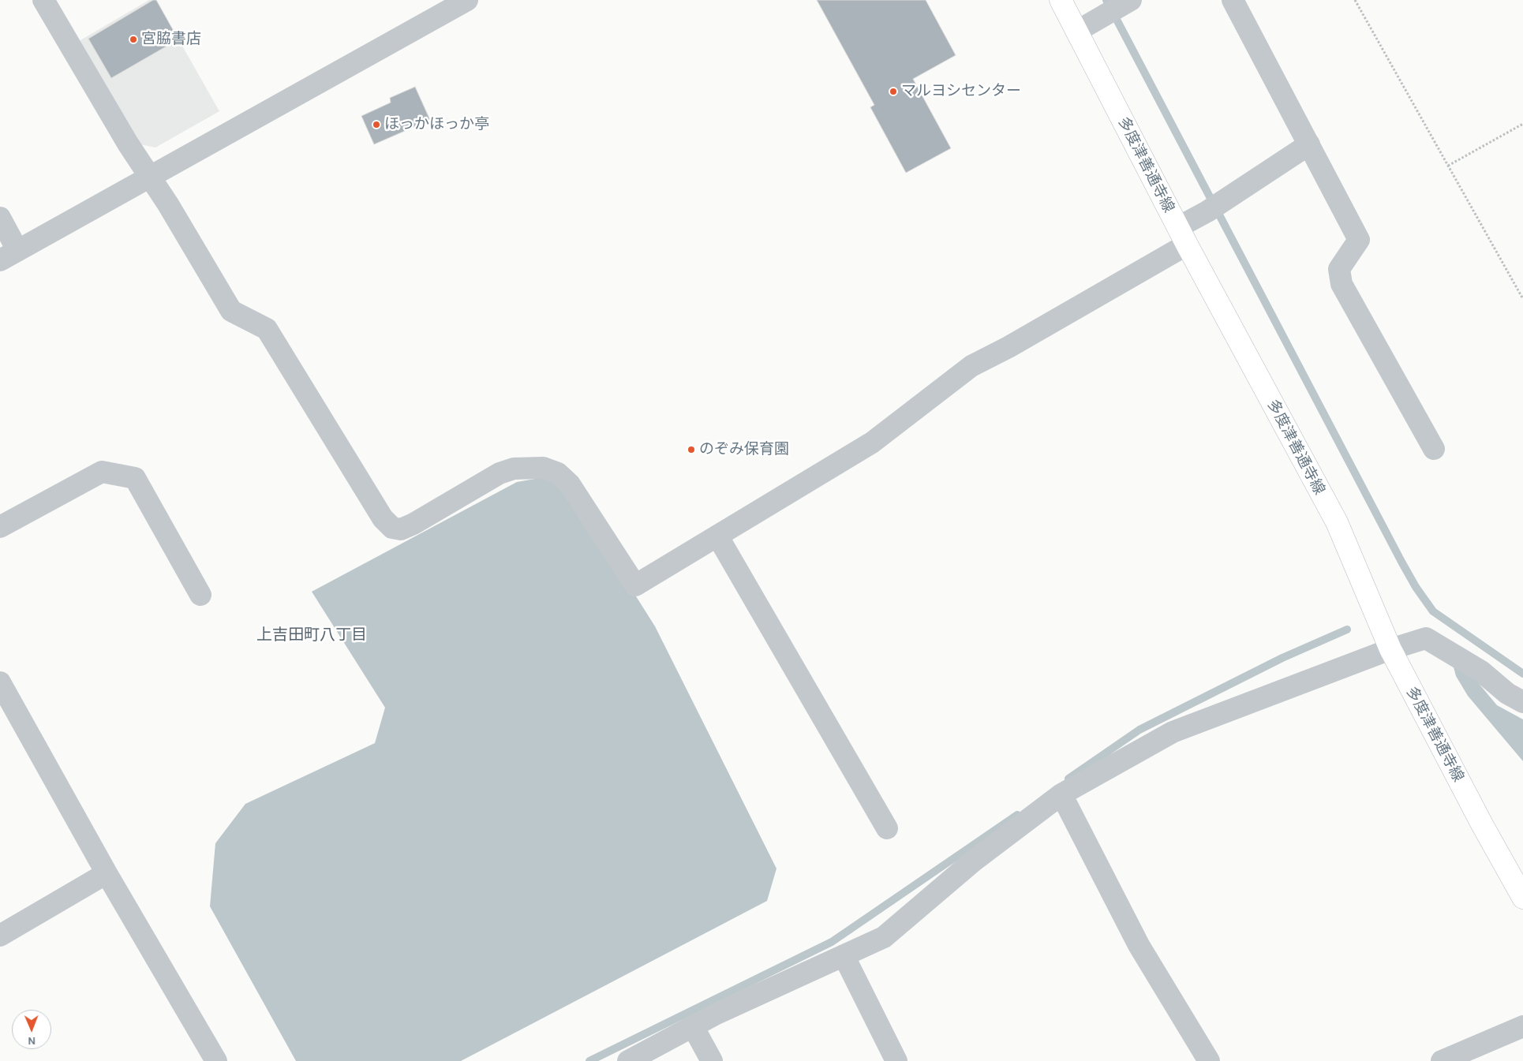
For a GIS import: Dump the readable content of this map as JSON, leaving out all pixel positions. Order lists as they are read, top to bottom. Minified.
{"streets":{"main road":["多度津善通寺線"]},"districts":["上吉田町八丁目"],"places":["宮脇書店","マルヨシセンター","ほっかほっか亭","のぞみ保育園"],"north":"bottom"}
